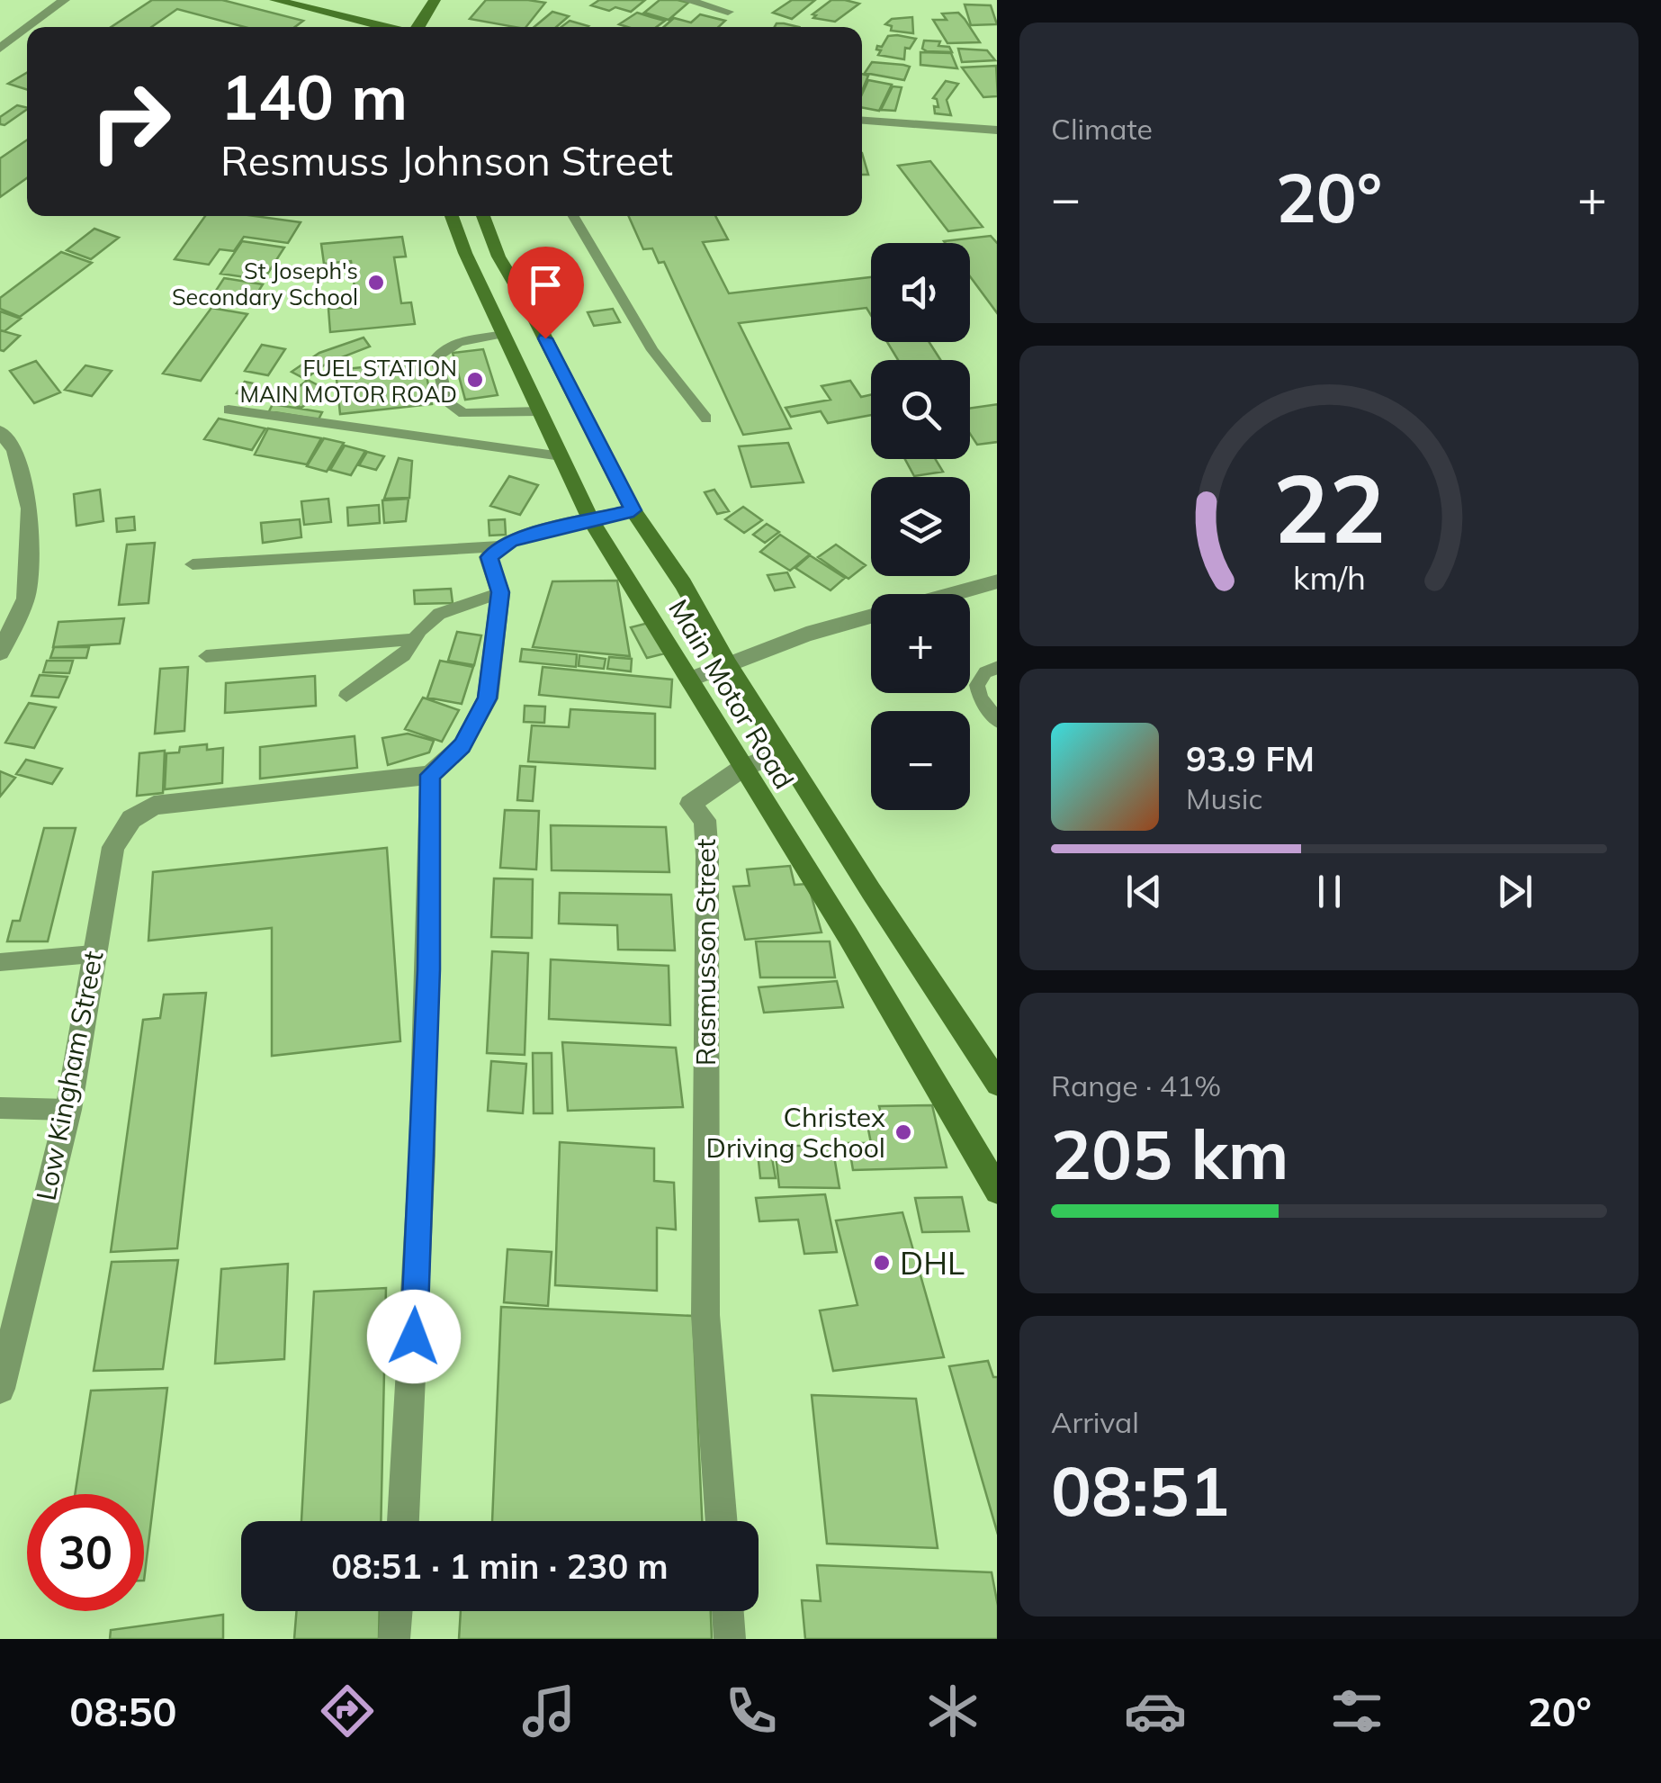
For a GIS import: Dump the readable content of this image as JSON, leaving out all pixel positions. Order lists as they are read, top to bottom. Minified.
{"streets":{"main road":["Main Motor Road"],"street":["Rasmusson Street","Low Kingham Street"]},"crossings":[["Main Motor Road","Rasmusson Street"]],"places":["St Joseph's Secondary School","FUEL STATION MAIN MOTOR ROAD","Christex Driving School","DHL"],"page":{"tile":["Climate",["Range · 41%","205 km"],["Arrival","08:51"]],"turn":["140 m","Resmuss Johnson Street"],"heat":["−","20°","+"],"map_buttons":["+","−"],"song":["93.9 FM","Music"],"limit":"30","trip":"08:51 · 1 min · 230 m","tabs":["08:50","20°"],"gauge":["22","km/h"]}}
